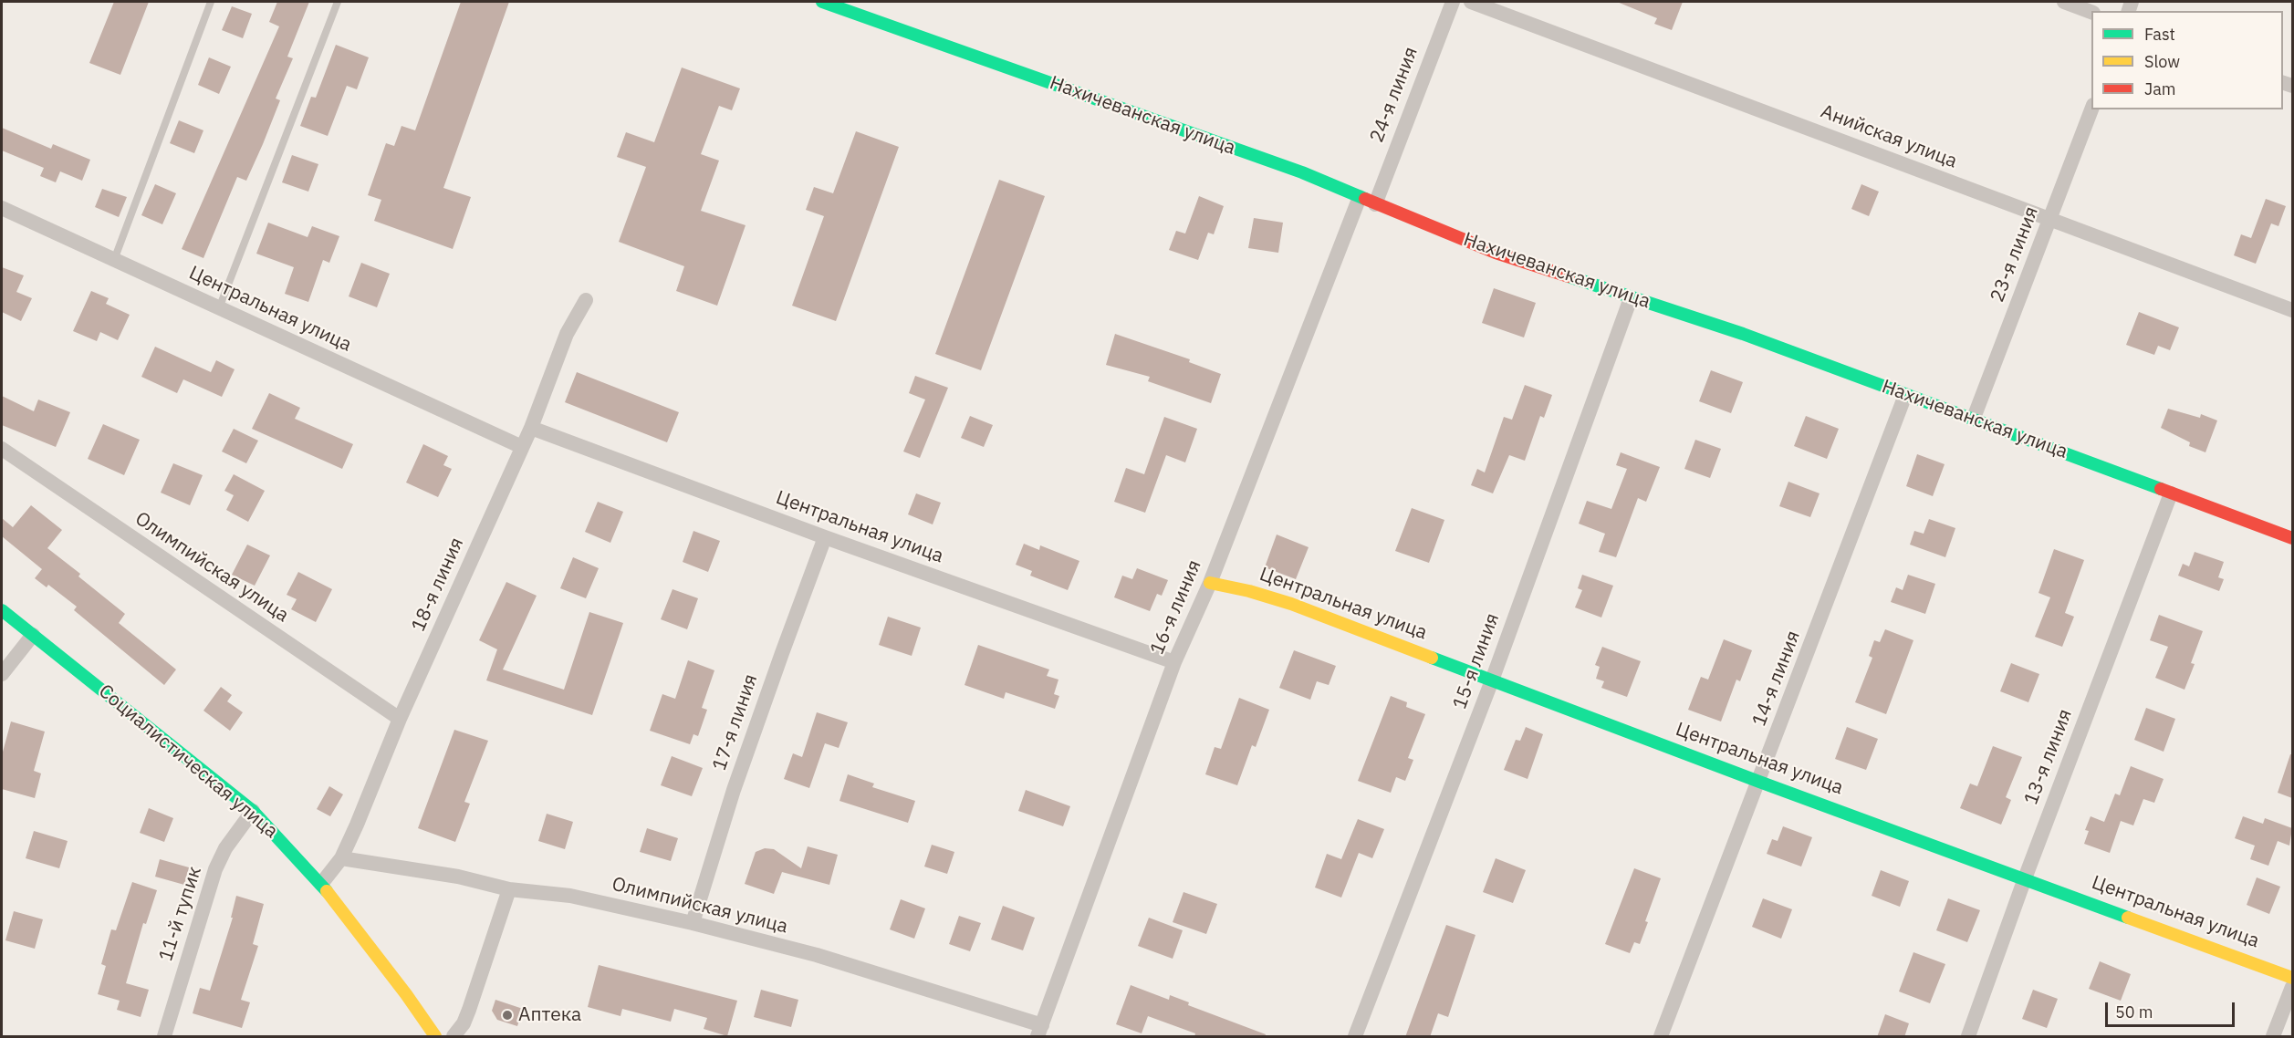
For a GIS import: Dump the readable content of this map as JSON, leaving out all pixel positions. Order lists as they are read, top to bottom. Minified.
{"streets":{"street":["24-я линия","Нахичеванская улица","Анийская улица","23-я линия","Центральная улица","Олимпийская улица","18-я линия","16-я линия","15-я линия","14-я линия","17-я линия","13-я линия","Социалистическая улица","11-й тупик"]},"crossings":[["24-я линия","Нахичеванская улица"],["Нахичеванская улица","23-я линия"],["Нахичеванская улица","16-я линия"],["Нахичеванская улица","15-я линия"],["Нахичеванская улица","14-я линия"],["Нахичеванская улица","13-я линия"],["Анийская улица","23-я линия"],["Центральная улица","18-я линия"],["Центральная улица","16-я линия"],["Центральная улица","15-я линия"],["Центральная улица","14-я линия"],["Центральная улица","17-я линия"],["Центральная улица","13-я линия"],["Олимпийская улица","18-я линия"],["Олимпийская улица","16-я линия"],["Олимпийская улица","17-я линия"],["18-я линия","Социалистическая улица"],["Социалистическая улица","11-й тупик"]],"places":["Аптека"],"legend":["Fast","Slow","Jam"],"scale_bar":"50 m"}
